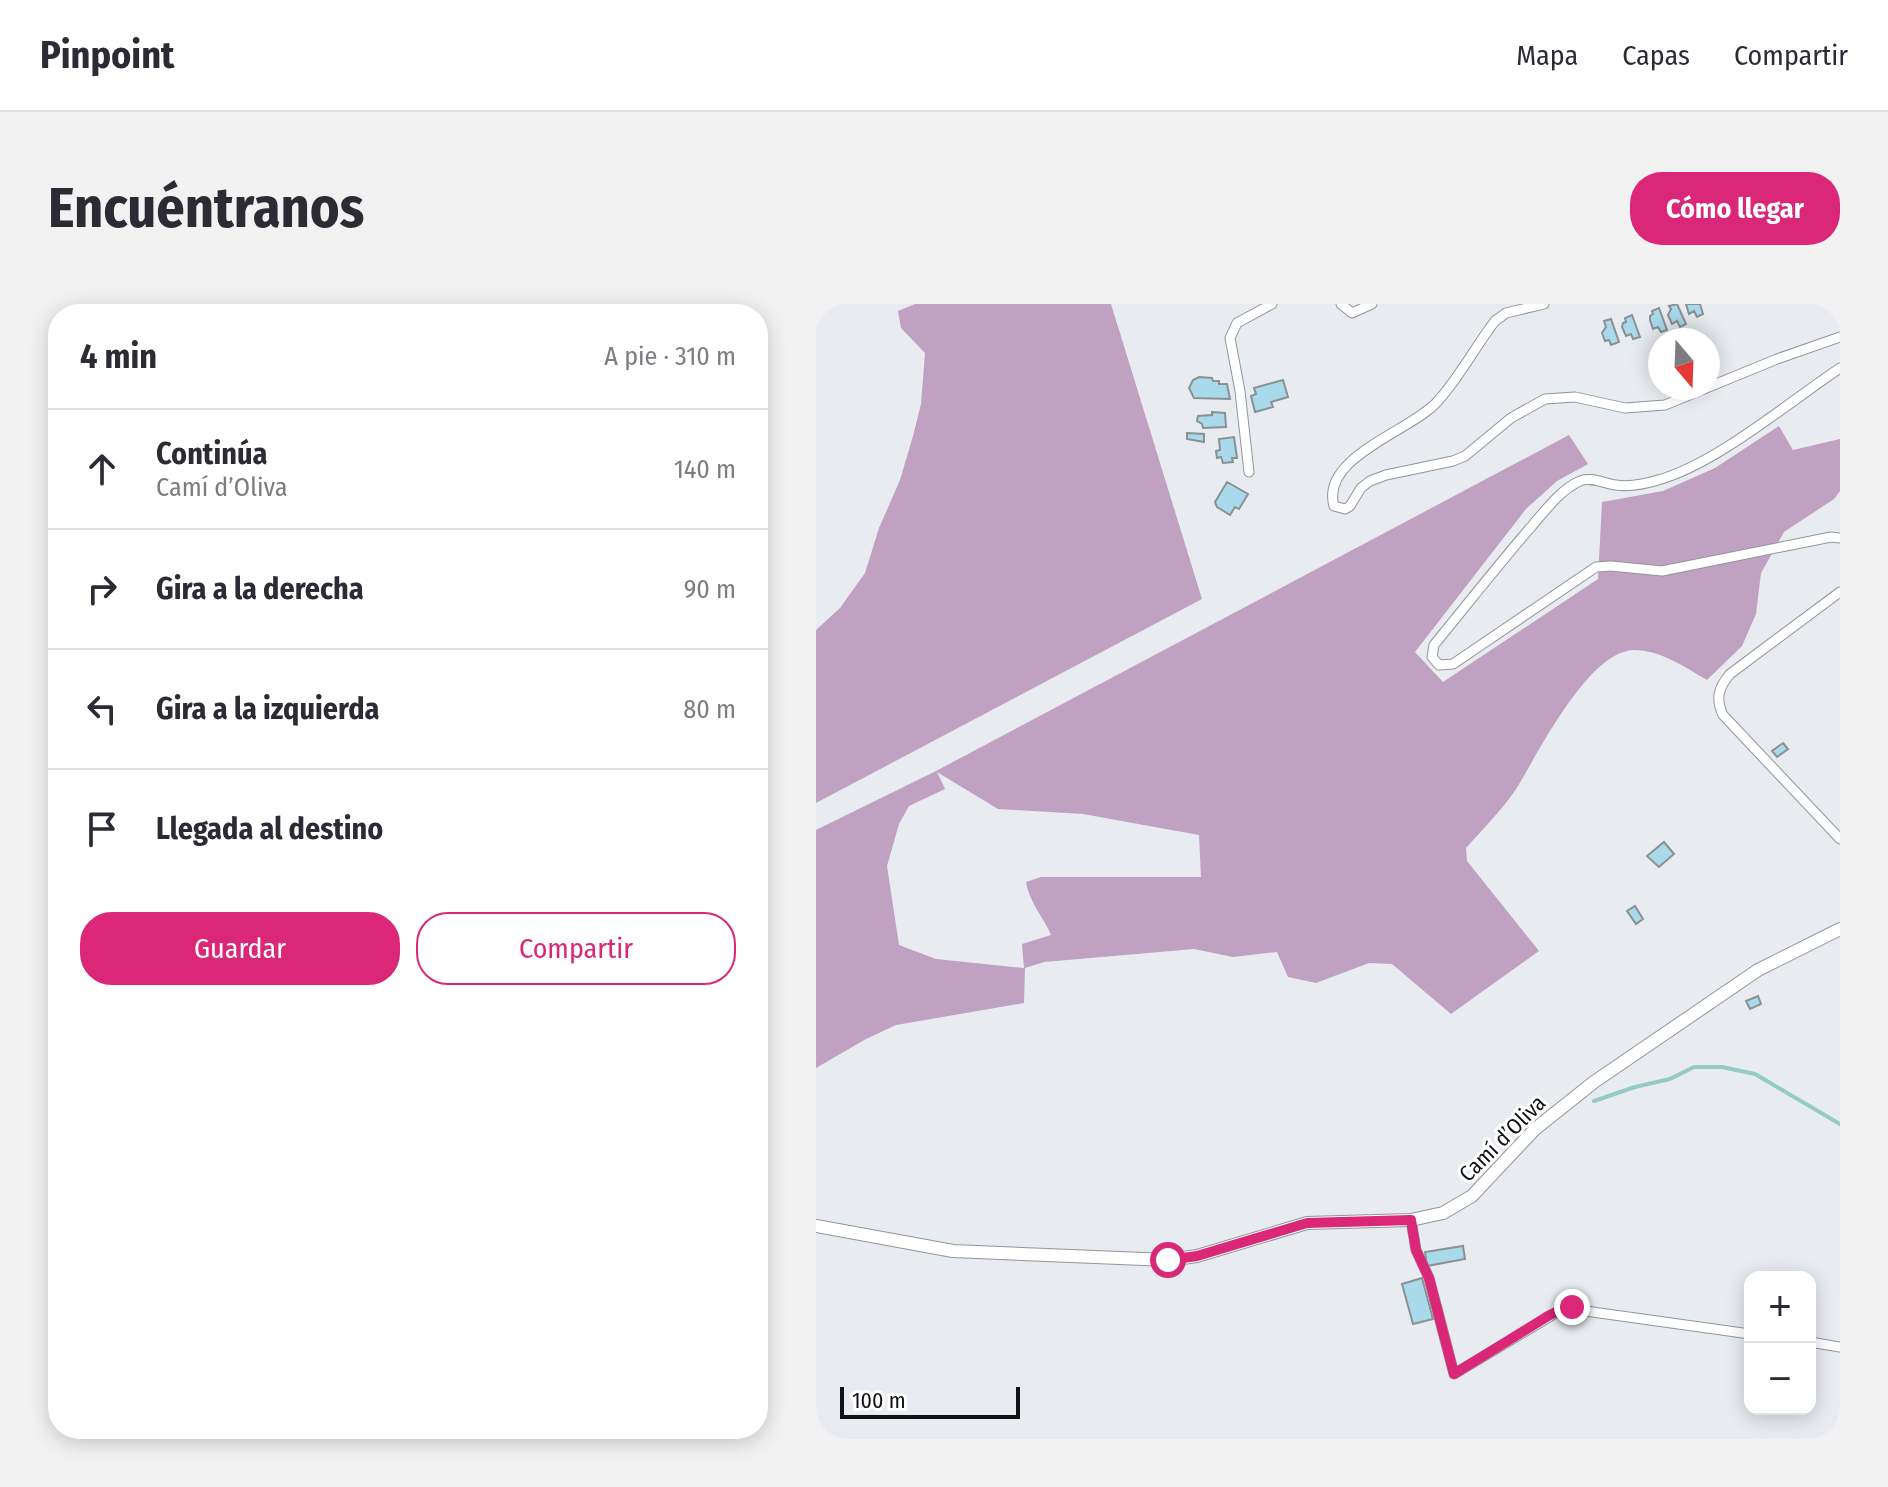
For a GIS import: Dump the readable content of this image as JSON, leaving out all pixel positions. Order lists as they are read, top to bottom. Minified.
{"streets":{"street":["Camí d’Oliva"]},"scale_bar":"100 m","north":"bottom","page":{"header":"Pinpoint","nav":["Mapa","Capas","Compartir"],"buttons":["Cómo llegar",["Guardar","Compartir"]],"title":"Encuéntranos","heading":["4 min","A pie · 310 m"],"list":[["Continúa","Camí d’Oliva","140 m"],["Gira a la derecha","90 m"],["Gira a la izquierda","80 m"],"Llegada al destino"],"map_buttons":["+","−"],"scale":"100 m"}}
